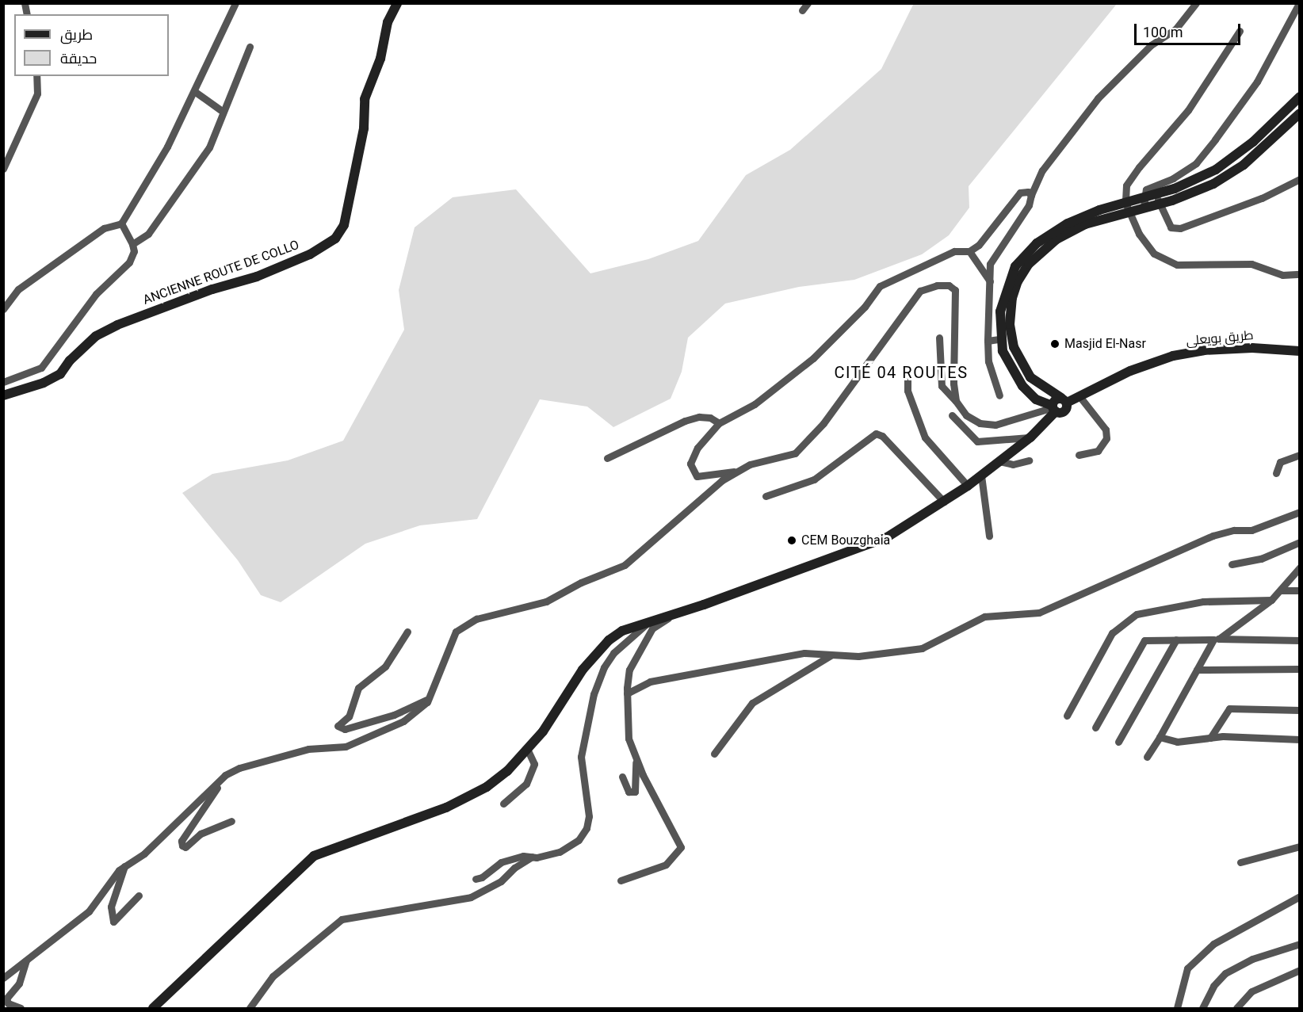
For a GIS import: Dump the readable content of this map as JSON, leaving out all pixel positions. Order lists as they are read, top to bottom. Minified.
{"streets":{"main road":["ANCIENNE ROUTE DE COLLO","طريق بويعلى"]},"districts":["CITÉ 04 ROUTES"],"places":["Masjid El-Nasr","CEM Bouzghaia"],"legend":["طريق","حديقة"],"scale_bar":"100 m"}
